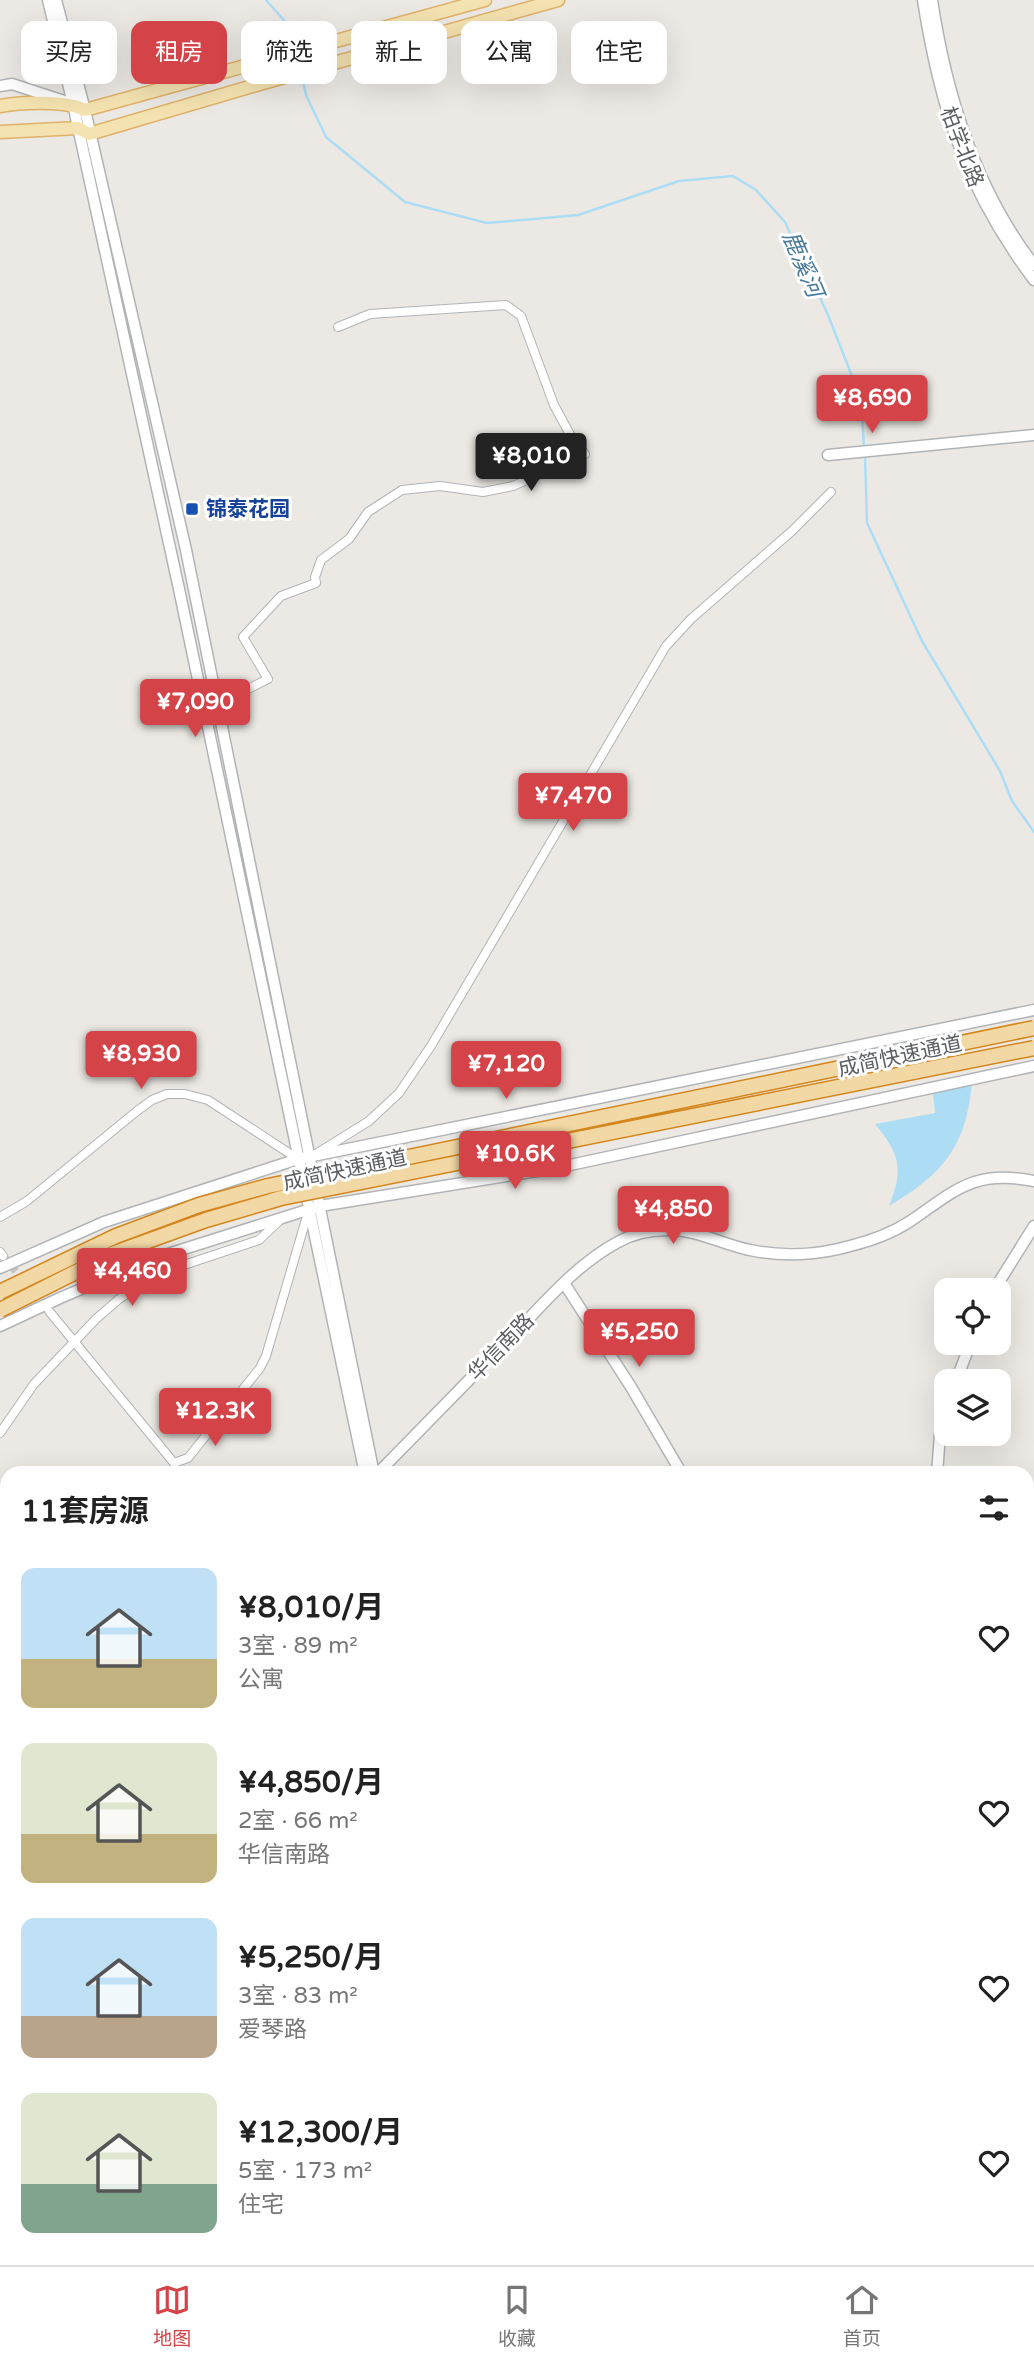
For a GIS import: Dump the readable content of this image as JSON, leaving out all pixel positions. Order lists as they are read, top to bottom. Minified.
{"streets":{"highway":["成简快速通道"],"street":["柏学北路","华信南路"]},"water":["鹿溪河"],"places":{"transit":["锦泰花园"]},"page":{"chip":["买房","租房","筛选","新上","公寓","住宅"],"price":["¥8,690","¥8,010","¥7,090","¥7,470","¥8,930","¥7,120","¥10.6K","¥4,850","¥4,460","¥5,250","¥12.3K"],"heading":"11套房源","list":[{"name":"¥8,010/月","note":"3室 · 89 m² · 公寓"},{"name":"¥4,850/月","note":"2室 · 66 m² · 华信南路"},{"name":"¥5,250/月","note":"3室 · 83 m² · 爱琴路"},{"name":"¥12,300/月","note":"5室 · 173 m² · 住宅"}],"tabs":["地图","收藏","首页"]}}
